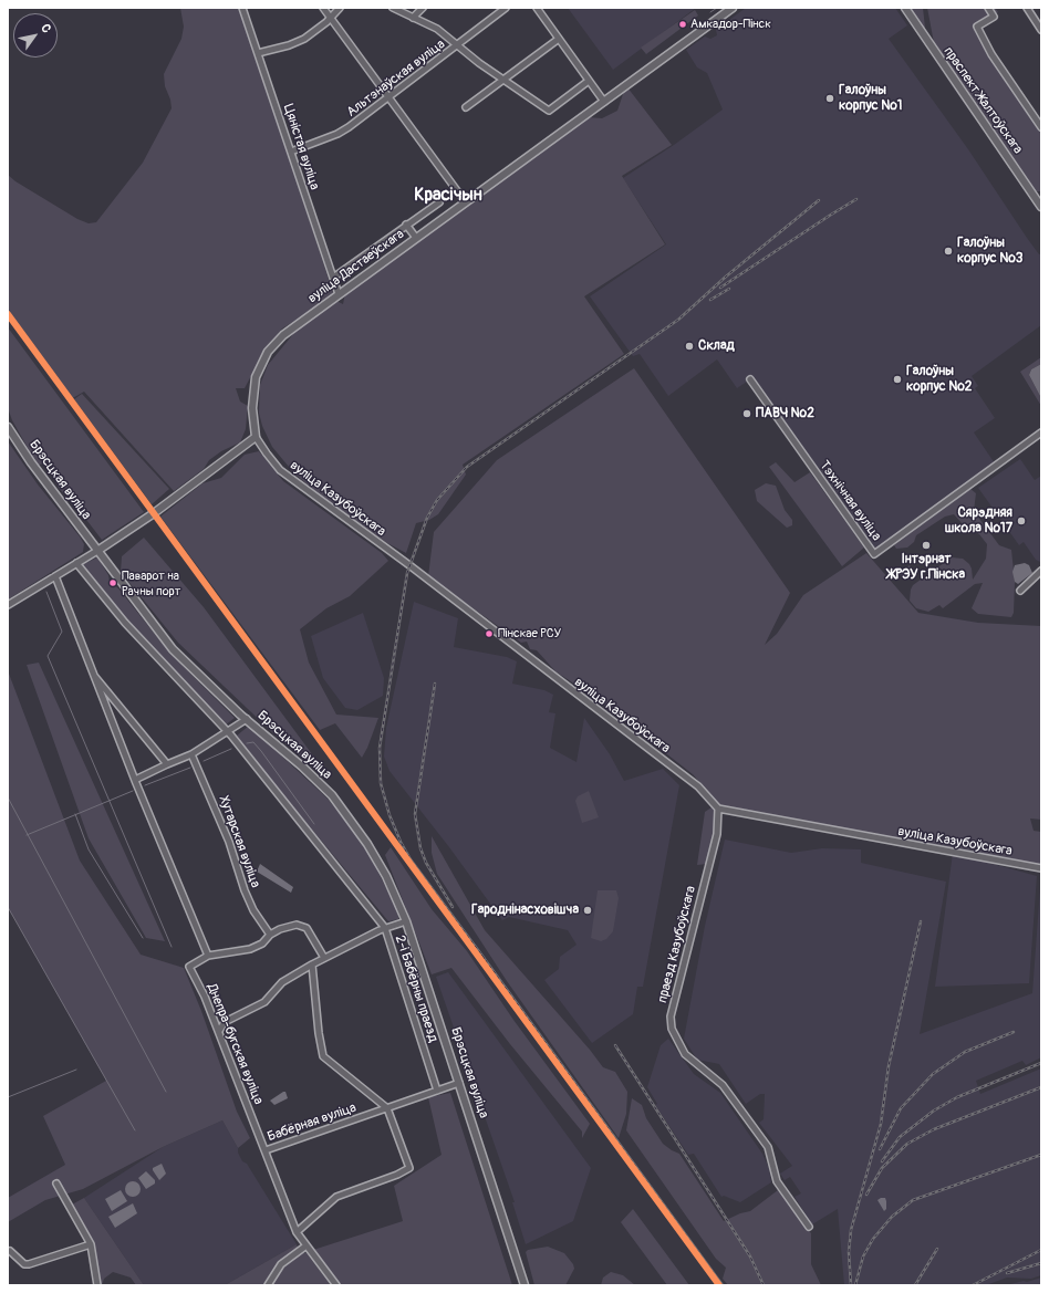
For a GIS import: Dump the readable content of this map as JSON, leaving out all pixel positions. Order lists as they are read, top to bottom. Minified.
{"streets":{"main road":["праспект Жалтоўскага","вуліца Дастаеўскага","Брэсцкая вуліца"],"street":["Альтэнаўская вуліца","Цяністая вуліца","вуліца Казубоўскага","Тэхнічная вуліца","Хутарская вуліца","праезд Казубоўскага","2-і Бабёрны праезд","Днепра-бугская вуліца","Бабёрная вуліца"]},"crossings":[["Альтэнаўская вуліца","Цяністая вуліца"],["Цяністая вуліца","вуліца Дастаеўскага"],["вуліца Дастаеўскага","вуліца Казубоўскага"],["Брэсцкая вуліца","Бабёрная вуліца"],["вуліца Казубоўскага","праезд Казубоўскага"],["Хутарская вуліца","Днепра-бугская вуліца"],["2-і Бабёрны праезд","Днепра-бугская вуліца"],["2-і Бабёрны праезд","Бабёрная вуліца"],["Днепра-бугская вуліца","Бабёрная вуліца"]],"districts":["Красічын"],"places":["Амкадор-Пінск","Галоўны корпус №1","Галоўны корпус №3","Склад","Галоўны корпус №2","ПАВЧ №2","Сярэдняя школа №17","Інтэрнат ЖРЭУ г.Пінска","Паварот на Рачны порт","Пінскае РСУ","Гароднінасховішча"],"north":"top right"}
